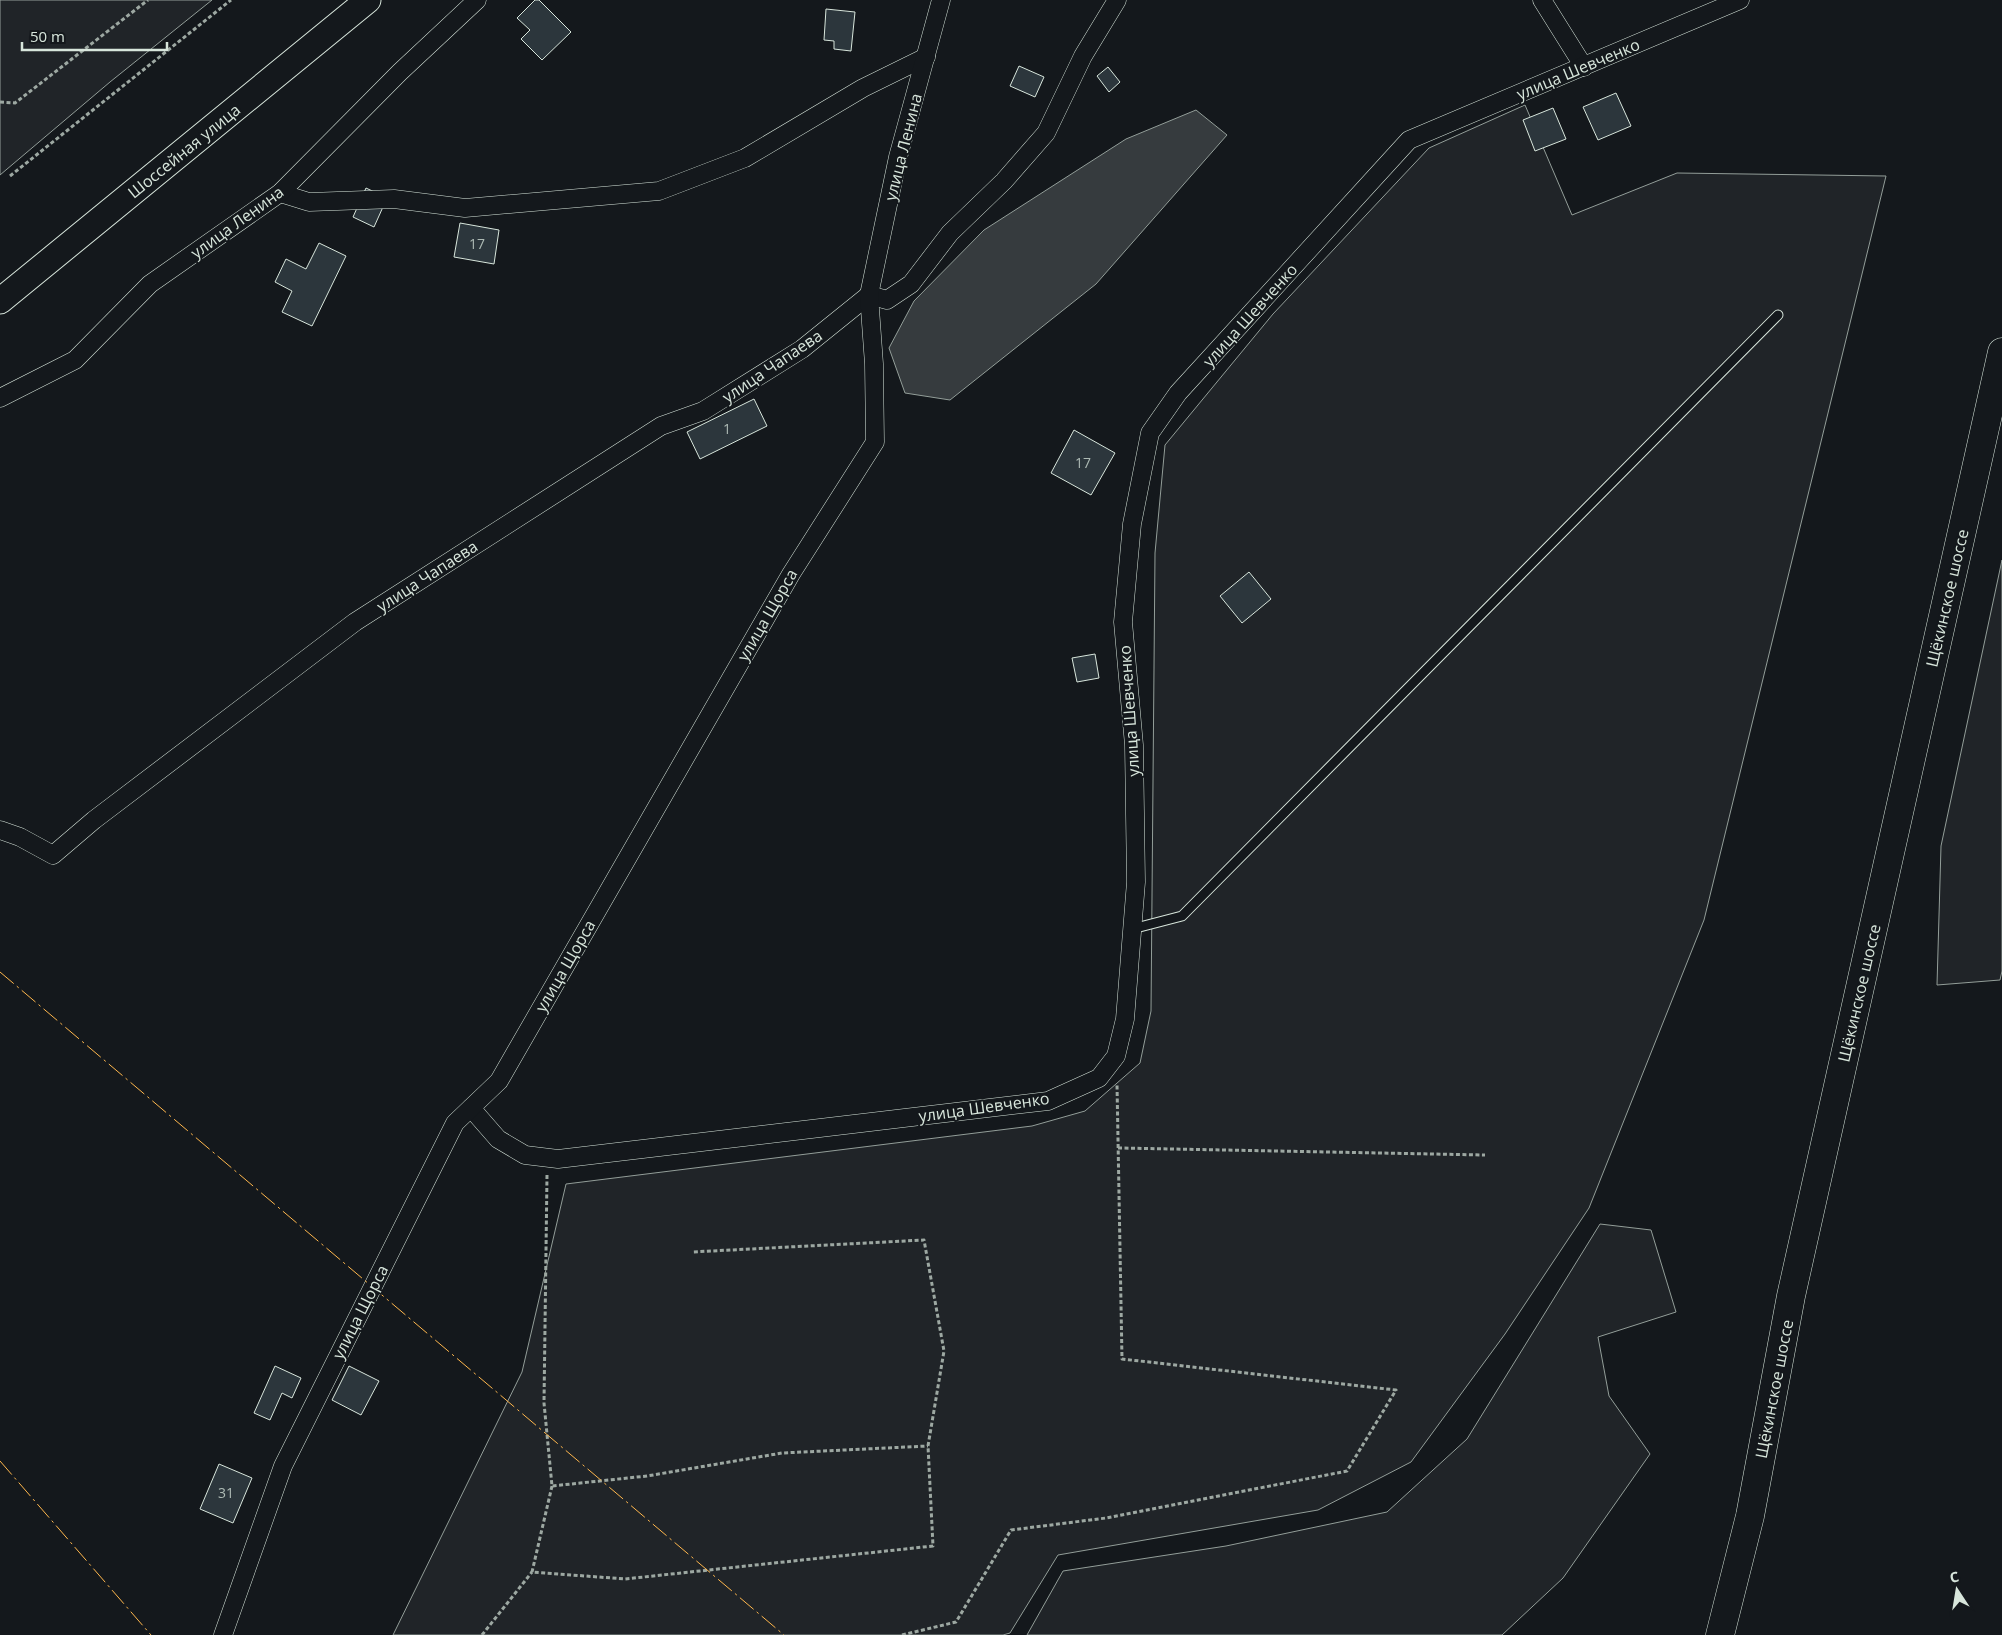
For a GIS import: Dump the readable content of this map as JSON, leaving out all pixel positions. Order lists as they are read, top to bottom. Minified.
{"streets":{"main road":["Шоссейная улица","Щёкинское шоссе"],"street":["улица Шевченко","улица Ленина","улица Чапаева","улица Щорса"]},"crossings":[["улица Шевченко","улица Щорса"],["улица Ленина","улица Чапаева"],["улица Ленина","улица Щорса"],["улица Чапаева","улица Щорса"]],"house_numbers":["17","1","17","31"],"scale_bar":"50 m","north":"top"}
